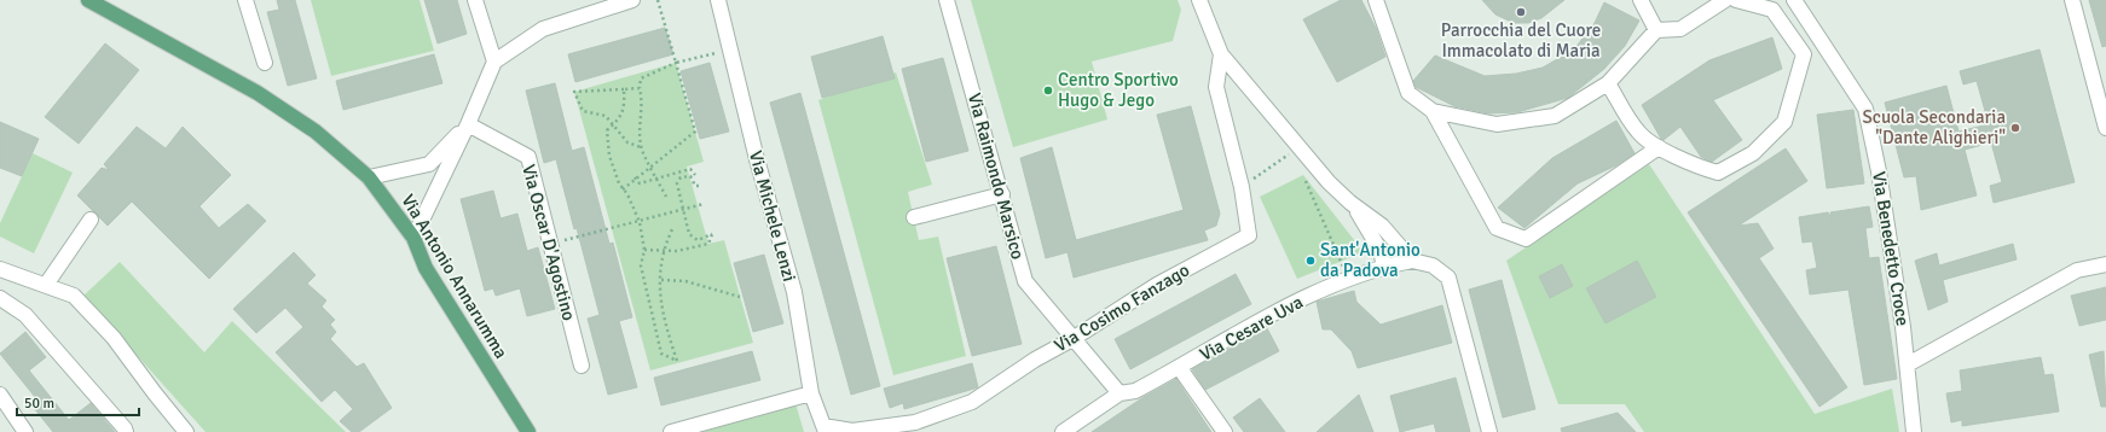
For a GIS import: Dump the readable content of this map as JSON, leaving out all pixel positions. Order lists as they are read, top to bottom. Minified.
{"streets":{"main road":["Via Antonio Annarumma"],"street":["Via Raimondo Marsico","Via Michele Lenzi","Via Oscar D'Agostino","Via Benedetto Croce","Via Cosimo Fanzago","Via Cesare Uva"]},"crossings":[["Via Raimondo Marsico","Via Cosimo Fanzago"],["Via Michele Lenzi","Via Cosimo Fanzago"]],"places":["Parrocchia del Cuore Immacolato di Maria","Centro Sportivo Hugo & Jego","Scuola Secondaria \"Dante Alighieri\"","Sant'Antonio da Padova"],"scale_bar":"50 m"}
